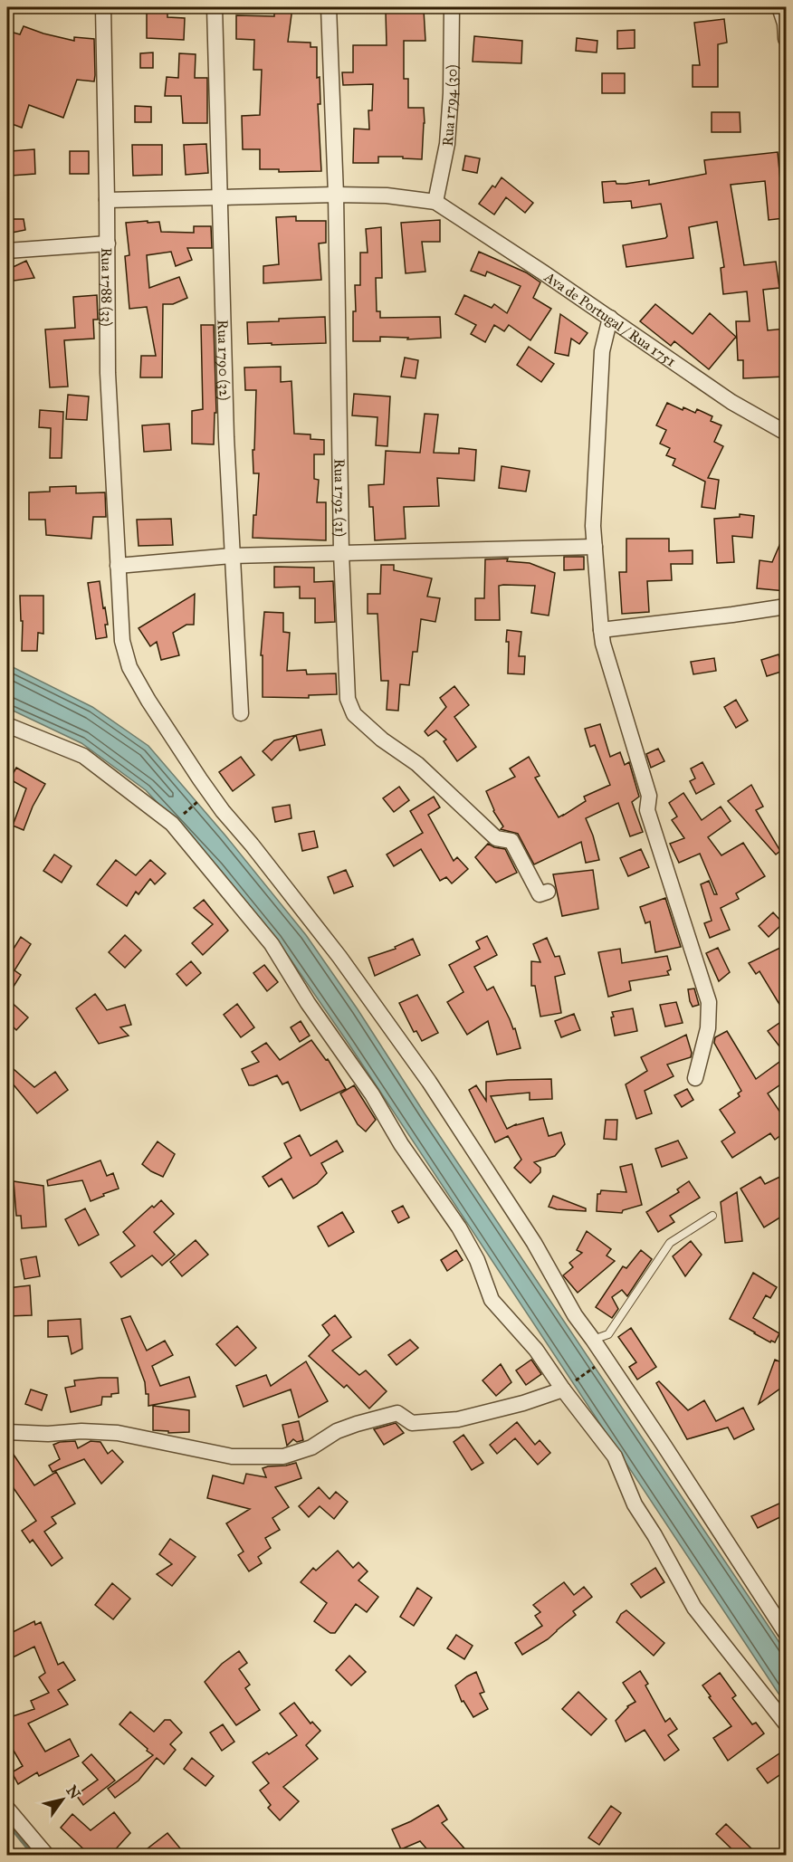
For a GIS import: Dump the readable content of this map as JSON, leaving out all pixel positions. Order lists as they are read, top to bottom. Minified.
{"streets":{"street":["Rua 1794 (30)","Rua 1788 (33)","Ava de Portugal / Rua 1751","Rua 1790 (32)","Rua 1792 (31)"]},"crossings":[["Rua 1794 (30)","Ava de Portugal / Rua 1751"]],"north":"top right"}
